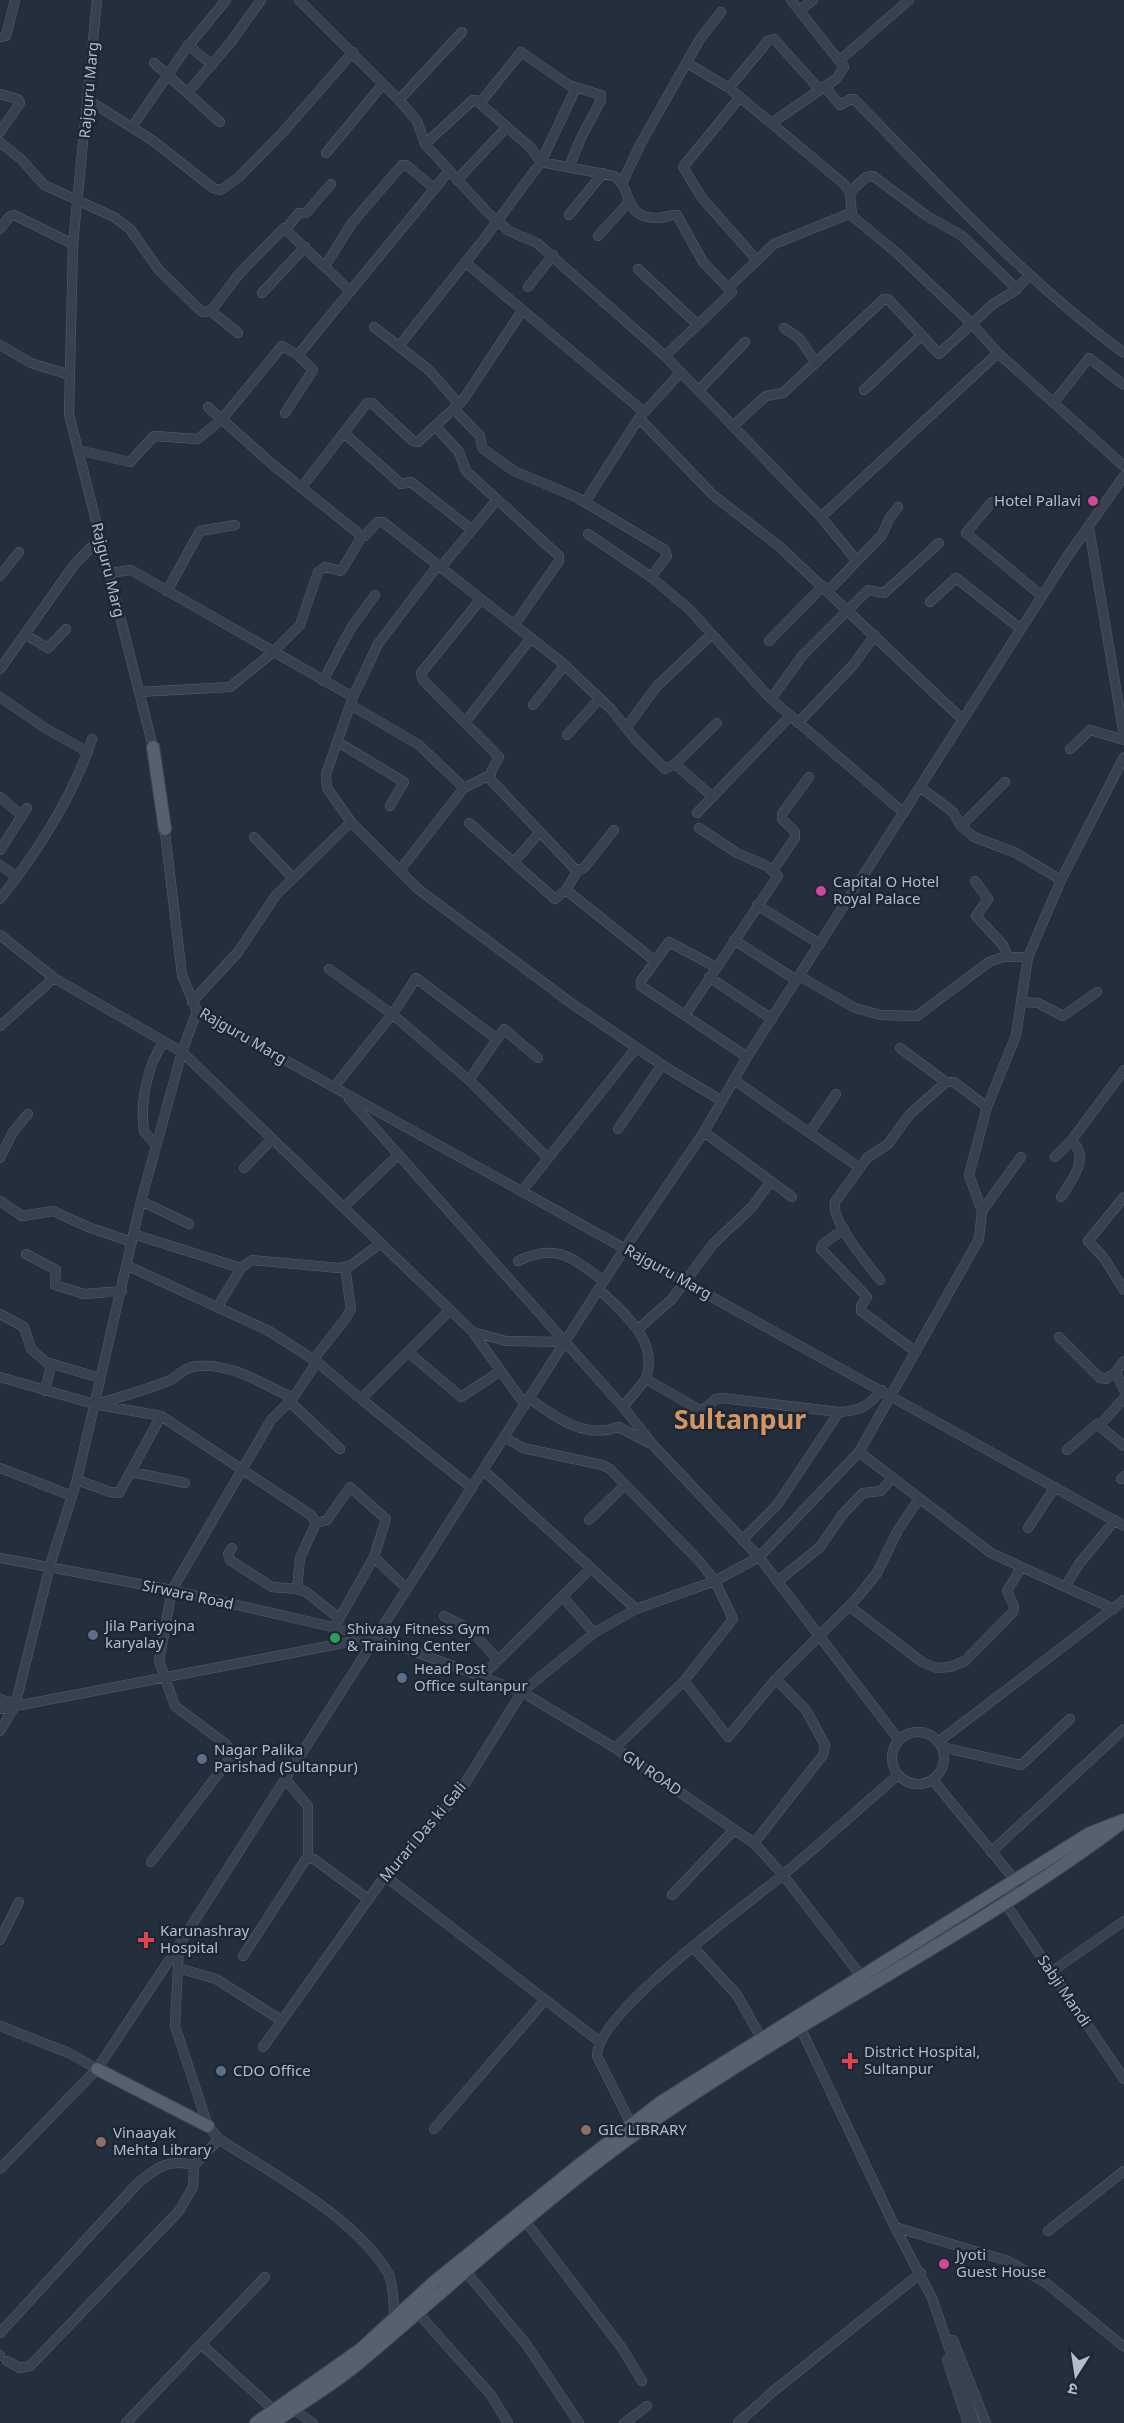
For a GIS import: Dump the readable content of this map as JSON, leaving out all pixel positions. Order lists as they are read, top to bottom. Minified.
{"streets":{"street":["Rajguru Marg","Sirwara Road","GN ROAD","Murari Das ki Gali","Sabji Mandi"]},"crossings":[["Rajguru Marg","Murari Das ki Gali"],["Sirwara Road","GN ROAD"],["GN ROAD","Murari Das ki Gali"]],"districts":["Sultanpur"],"places":{"other":["Hotel Pallavi","Capital O Hotel Royal Palace","Jila Pariyojna karyalay","Shivaay Fitness Gym & Training Center","Head Post Office sultanpur","Nagar Palika Parishad (Sultanpur)","CDO Office","GIC LIBRARY","Vinaayak Mehta Library","Jyoti Guest House"],"health":["Karunashray Hospital","District Hospital, Sultanpur"]},"north":"bottom"}
